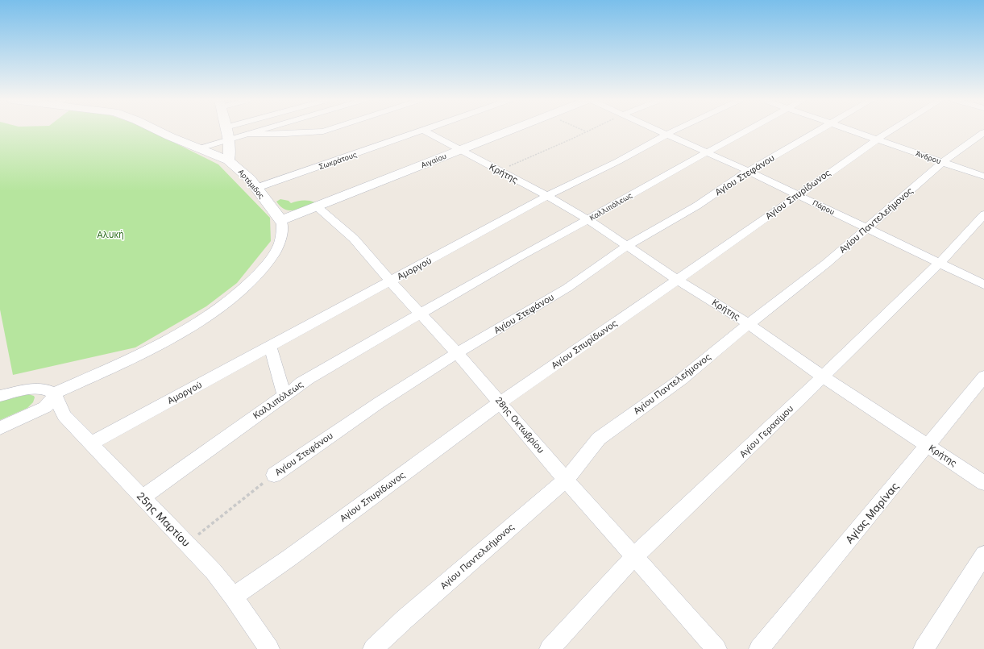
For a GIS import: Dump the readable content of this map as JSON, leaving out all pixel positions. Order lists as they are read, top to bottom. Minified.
{"streets":{"main road":["Αιγαίου","Αρτέμιδος"],"street":["Άνδρου","Σωκράτους","Κρήτης","Αγίου Στεφάνου","Αγίου Σπυρίδωνος","Καλλιπόλεως","Πάρου","Αγίου Παντελεήμονος","Αμοργού","28ης Οκτωβρίου","Αγίου Γερασίμου","Αγίας Μαρίνας","25ης Μαρτίου"]},"crossings":[["Άνδρου","Αγίου Σπυρίδωνος"],["Άνδρου","Αγίου Παντελεήμονος"],["Σωκράτους","Κρήτης"],["Σωκράτους","Αρτέμιδος"],["Αιγαίου","Κρήτης"],["Αιγαίου","Αρτέμιδος"],["Αιγαίου","28ης Οκτωβρίου"],["Κρήτης","Αγίου Στεφάνου"],["Κρήτης","Αγίου Σπυρίδωνος"],["Κρήτης","Καλλιπόλεως"],["Κρήτης","Αγίου Παντελεήμονος"],["Κρήτης","Αμοργού"],["Κρήτης","Αγίου Γερασίμου"],["Κρήτης","Αγίας Μαρίνας"],["Αγίου Στεφάνου","Πάρου"],["Αγίου Στεφάνου","28ης Οκτωβρίου"],["Αγίου Στεφάνου","25ης Μαρτίου"],["Αγίου Σπυρίδωνος","Πάρου"],["Αγίου Σπυρίδωνος","28ης Οκτωβρίου"],["Αγίου Σπυρίδωνος","25ης Μαρτίου"],["Καλλιπόλεως","Πάρου"],["Καλλιπόλεως","28ης Οκτωβρίου"],["Καλλιπόλεως","25ης Μαρτίου"],["Πάρου","Αγίου Παντελεήμονος"],["Πάρου","Αμοργού"],["Πάρου","Αγίου Γερασίμου"],["Αγίου Παντελεήμονος","28ης Οκτωβρίου"],["Αμοργού","28ης Οκτωβρίου"],["Αμοργού","25ης Μαρτίου"],["28ης Οκτωβρίου","Αγίου Γερασίμου"]],"parks":["Αλυκή"]}
